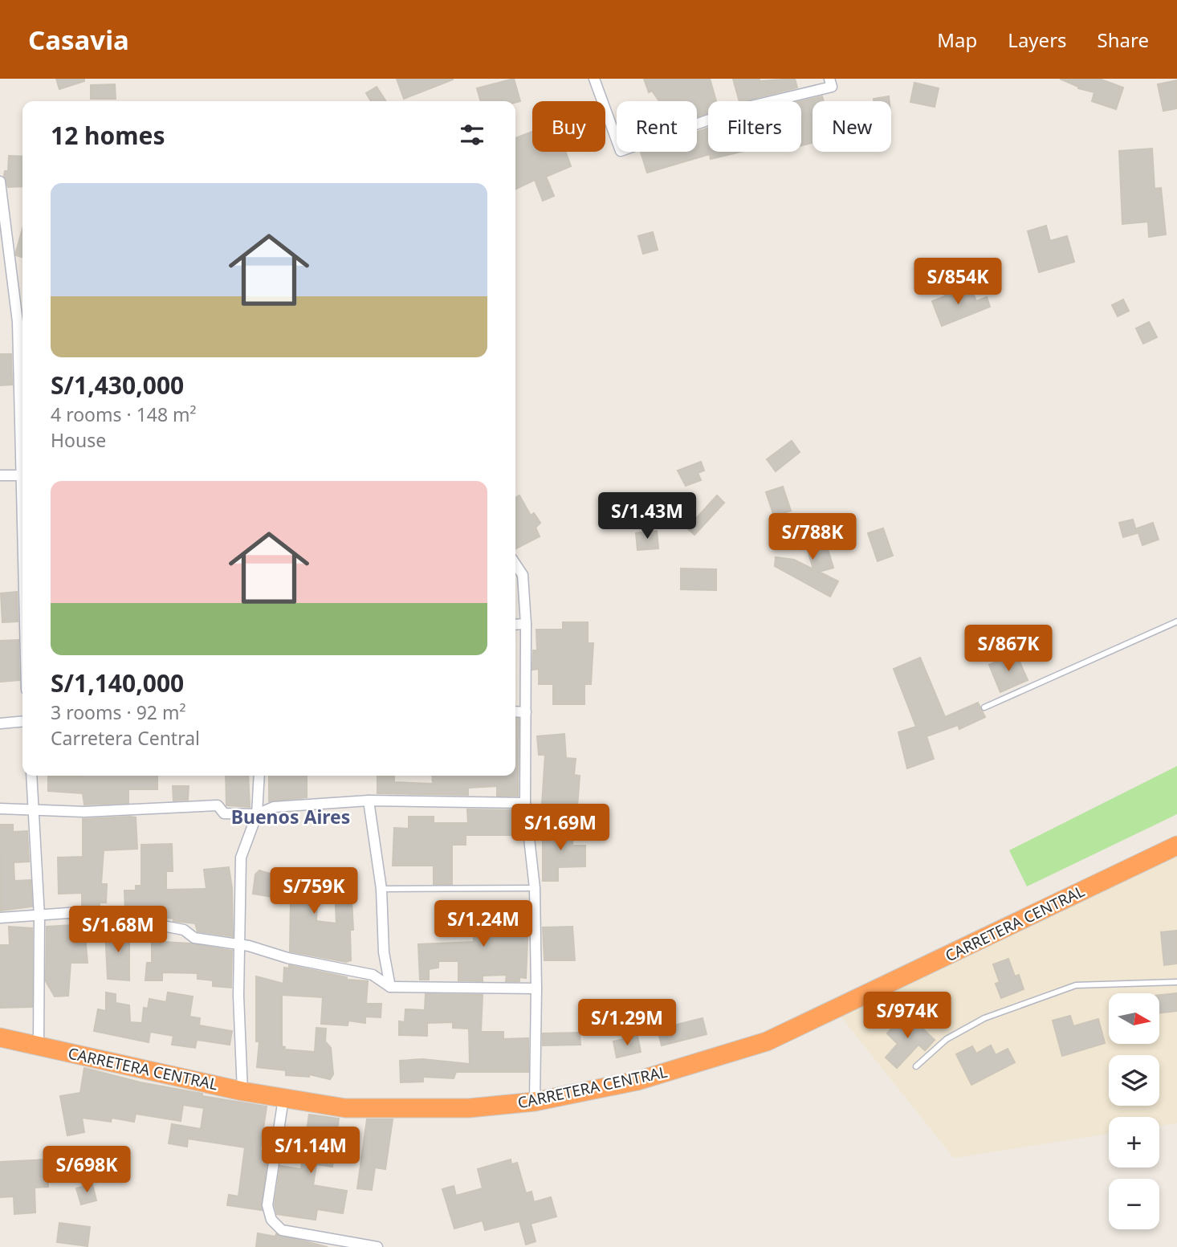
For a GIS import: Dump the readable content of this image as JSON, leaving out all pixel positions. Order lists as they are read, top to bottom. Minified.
{"streets":{"highway":["CARRETERA CENTRAL"]},"districts":["Buenos Aires"],"north":"right","page":{"header":"Casavia","nav":["Map","Layers","Share"],"chip":["Buy","Rent","Filters","New"],"heading":"12 homes","list":[{"name":"S/1,430,000","note":"4 rooms · 148 m² · House"},{"name":"S/1,140,000","note":"3 rooms · 92 m² · Carretera Central"}],"price":["S/854K","S/1.43M","S/788K","S/867K","S/1.69M","S/759K","S/1.24M","S/1.68M","S/974K","S/1.29M","S/1.14M","S/698K"],"map_buttons":["+","−"]}}
